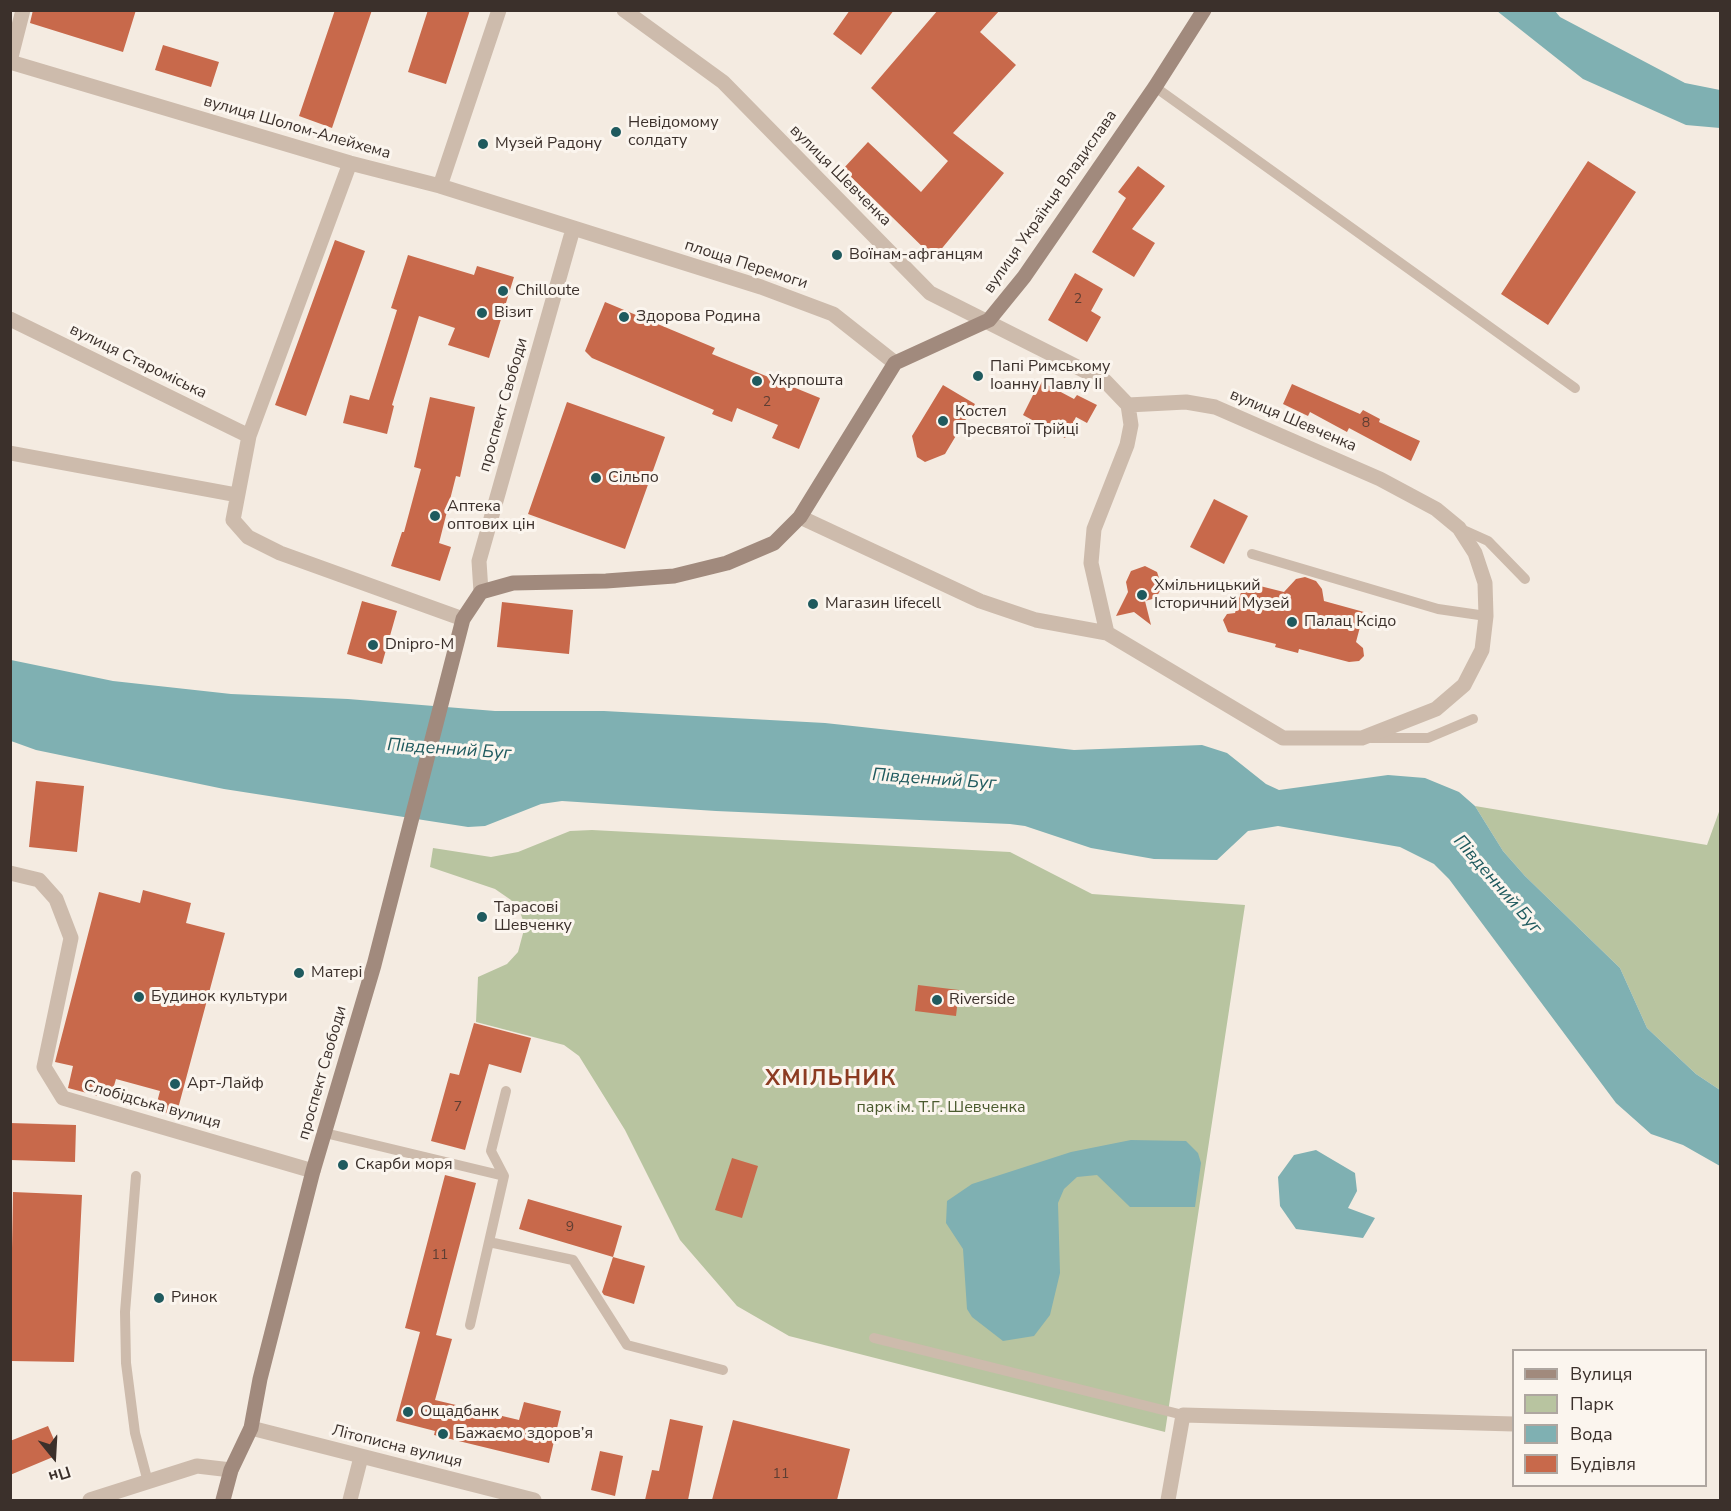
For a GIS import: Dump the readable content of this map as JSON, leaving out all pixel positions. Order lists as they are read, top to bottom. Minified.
{"streets":{"main road":["вулиця Українця Владислава","проспект Свободи"],"street":["вулиця Шолом-Алейхема","вулиця Шевченка","площа Перемоги","вулиця Староміська","Слобідська вулиця","Літописна вулиця"]},"crossings":[["вулиця Шолом-Алейхема","площа Перемоги"],["вулиця Шолом-Алейхема","проспект Свободи"],["вулиця Шевченка","вулиця Українця Владислава"],["вулиця Українця Владислава","площа Перемоги"],["площа Перемоги","проспект Свободи"],["проспект Свободи","Слобідська вулиця"],["проспект Свободи","Літописна вулиця"]],"districts":["ХМІЛЬНИК"],"water":["Південний Буг"],"parks":["парк ім. Т.Г. Шевченка"],"places":["Невідомому солдату","Музей Радону","Воїнам-афганцям","Chilloute","Візит","Здорова Родина","Папі Римському Іоанну Павлу ІІ","Укрпошта","Костел Пресвятої Трійці","Сільпо","Аптека оптових цін","Хмільницький Історичний Музей","Магазин lifecell","Палац Ксідо","Dnipro-M","Тарасові Шевченку","Матері","Будинок культури","Riverside","Арт-Лайф","Скарби моря","Ринок","Ощадбанк","Бажаємо здоров’я"],"house_numbers":["2","2","8","7","9","11","11"],"legend":["Вулиця","Парк","Вода","Будівля"],"north":"bottom"}
